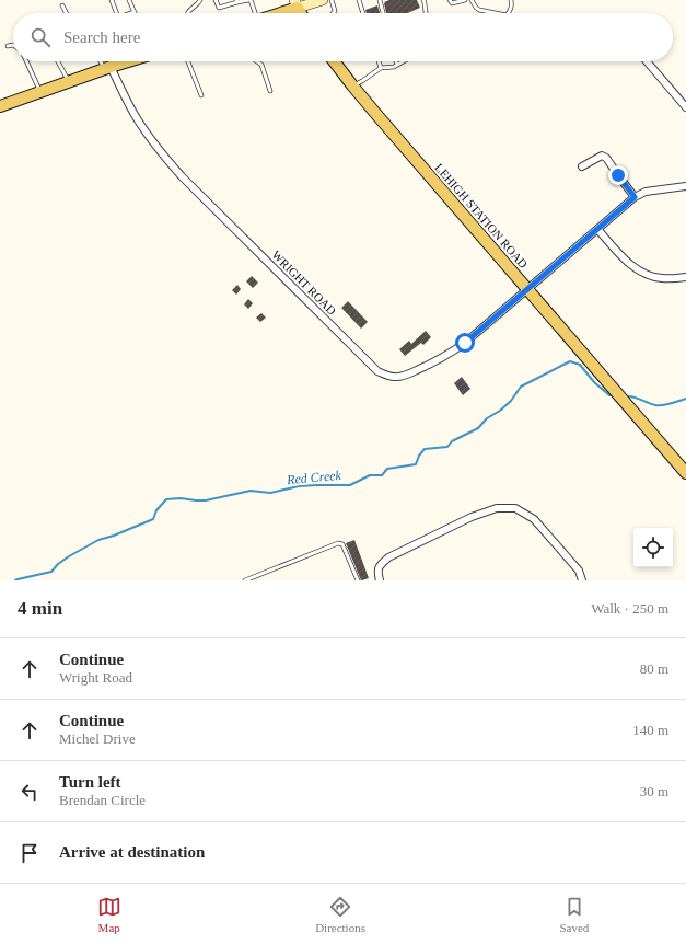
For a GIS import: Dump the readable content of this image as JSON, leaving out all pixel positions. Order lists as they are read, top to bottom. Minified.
{"streets":{"main road":["LEHIGH STATION ROAD"],"street":["WRIGHT ROAD"]},"crossings":[["LEHIGH STATION ROAD","WRIGHT ROAD"]],"water":["Red Creek"],"page":{"search":"Search here","heading":["4 min","Walk · 250 m"],"list":[["Continue","Wright Road","80 m"],["Continue","Michel Drive","140 m"],["Turn left","Brendan Circle","30 m"],"Arrive at destination"],"nav":["Map","Directions","Saved"]}}
